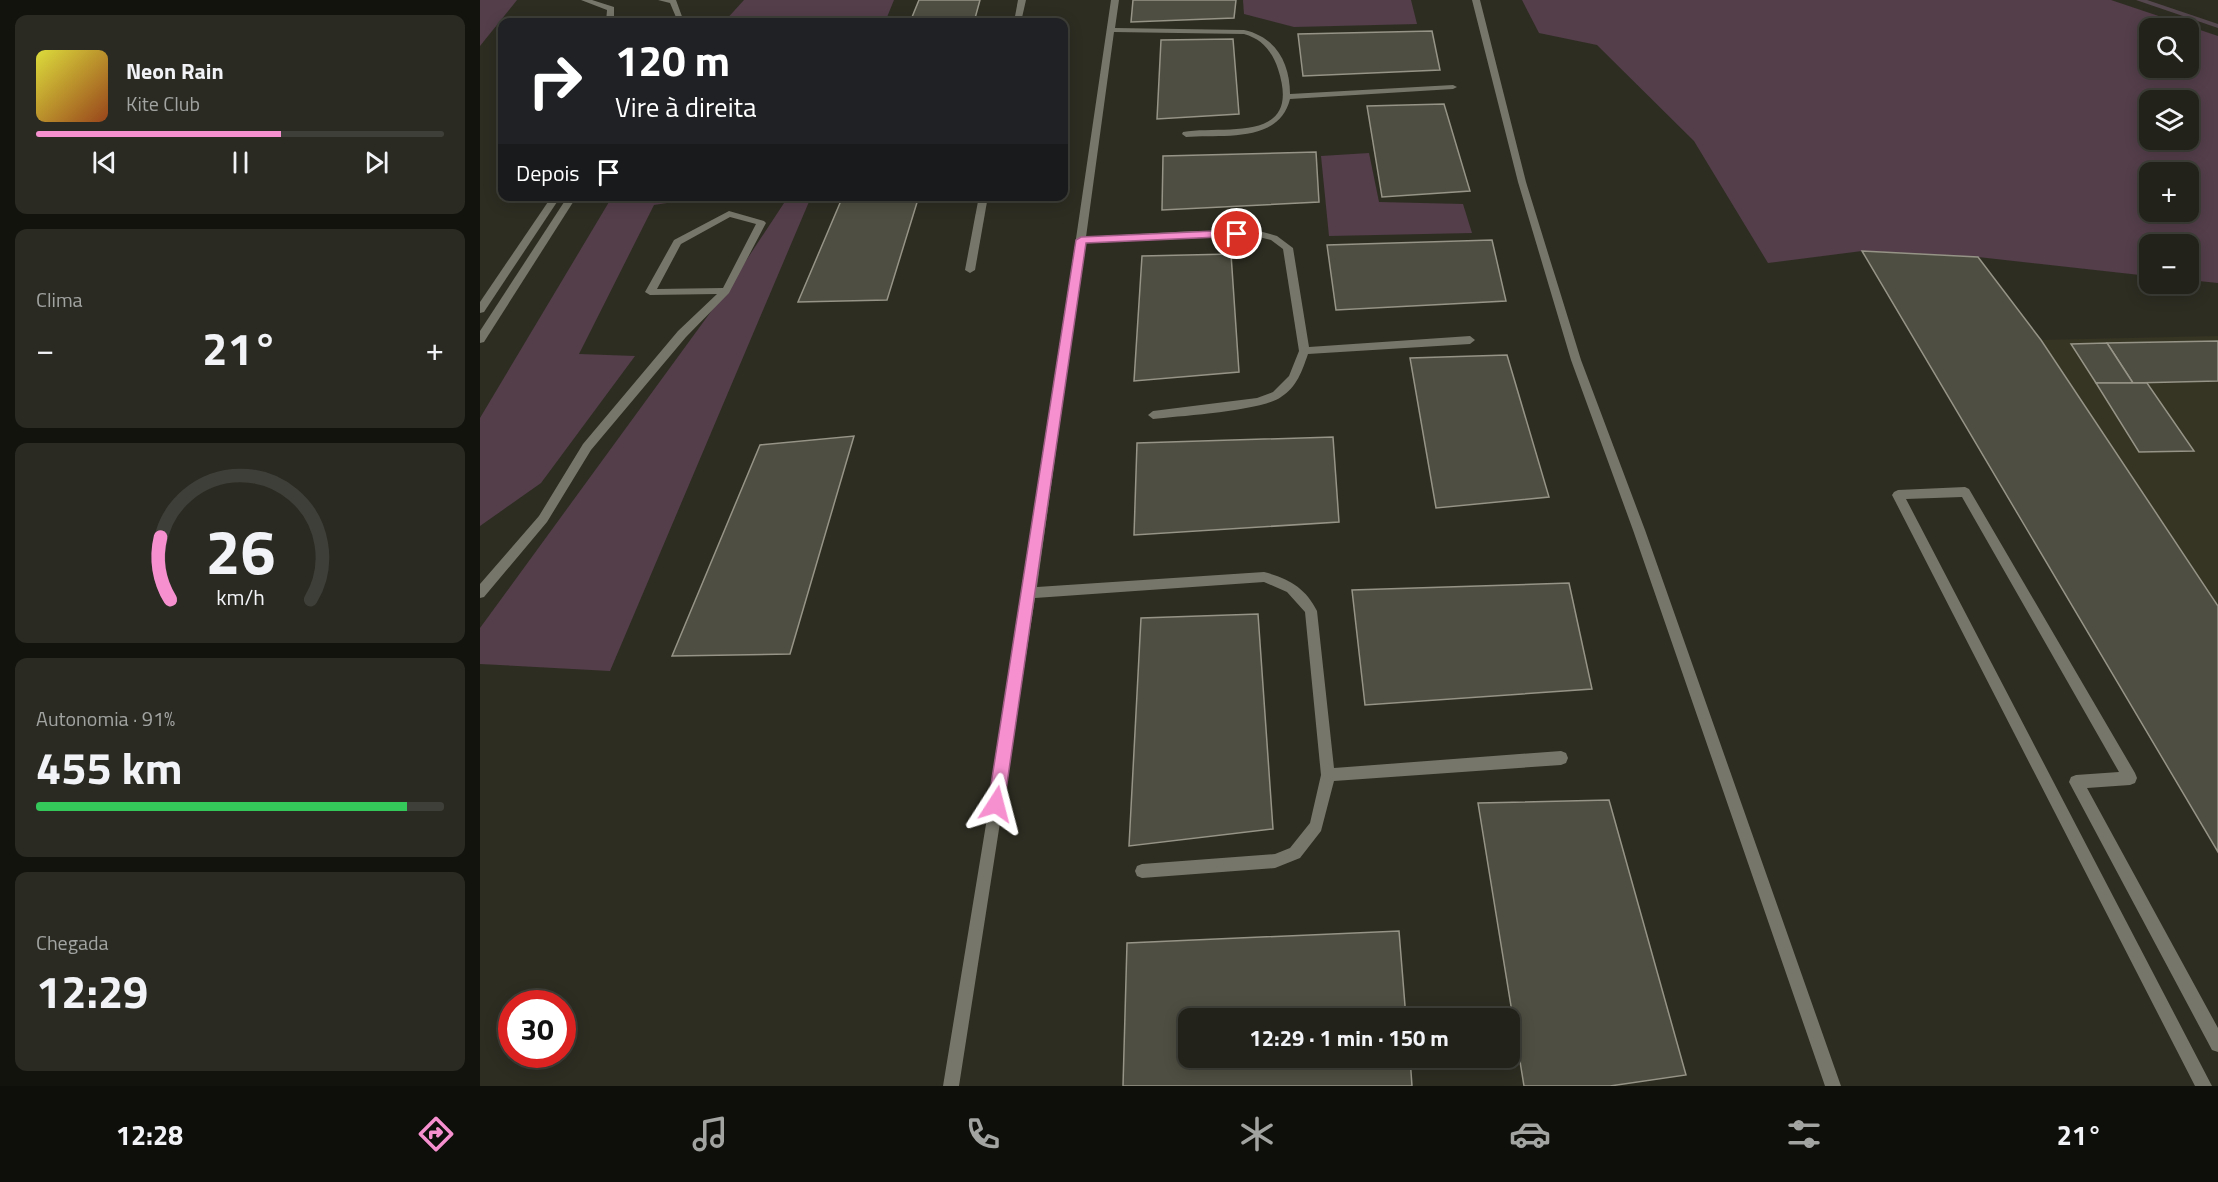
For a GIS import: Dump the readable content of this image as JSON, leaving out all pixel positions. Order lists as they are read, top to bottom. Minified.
{"page":{"map_buttons":["+","−"],"turn":["120 m","Vire à direita"],"song":["Neon Rain","Kite Club"],"then":"Depois","tile":["Clima",["Autonomia · 91%","455 km"],["Chegada","12:29"]],"heat":["−","21°","+"],"limit":"30","trip":"12:29 · 1 min · 150 m","tabs":["12:28","21°"],"gauge":["26","km/h"]}}
